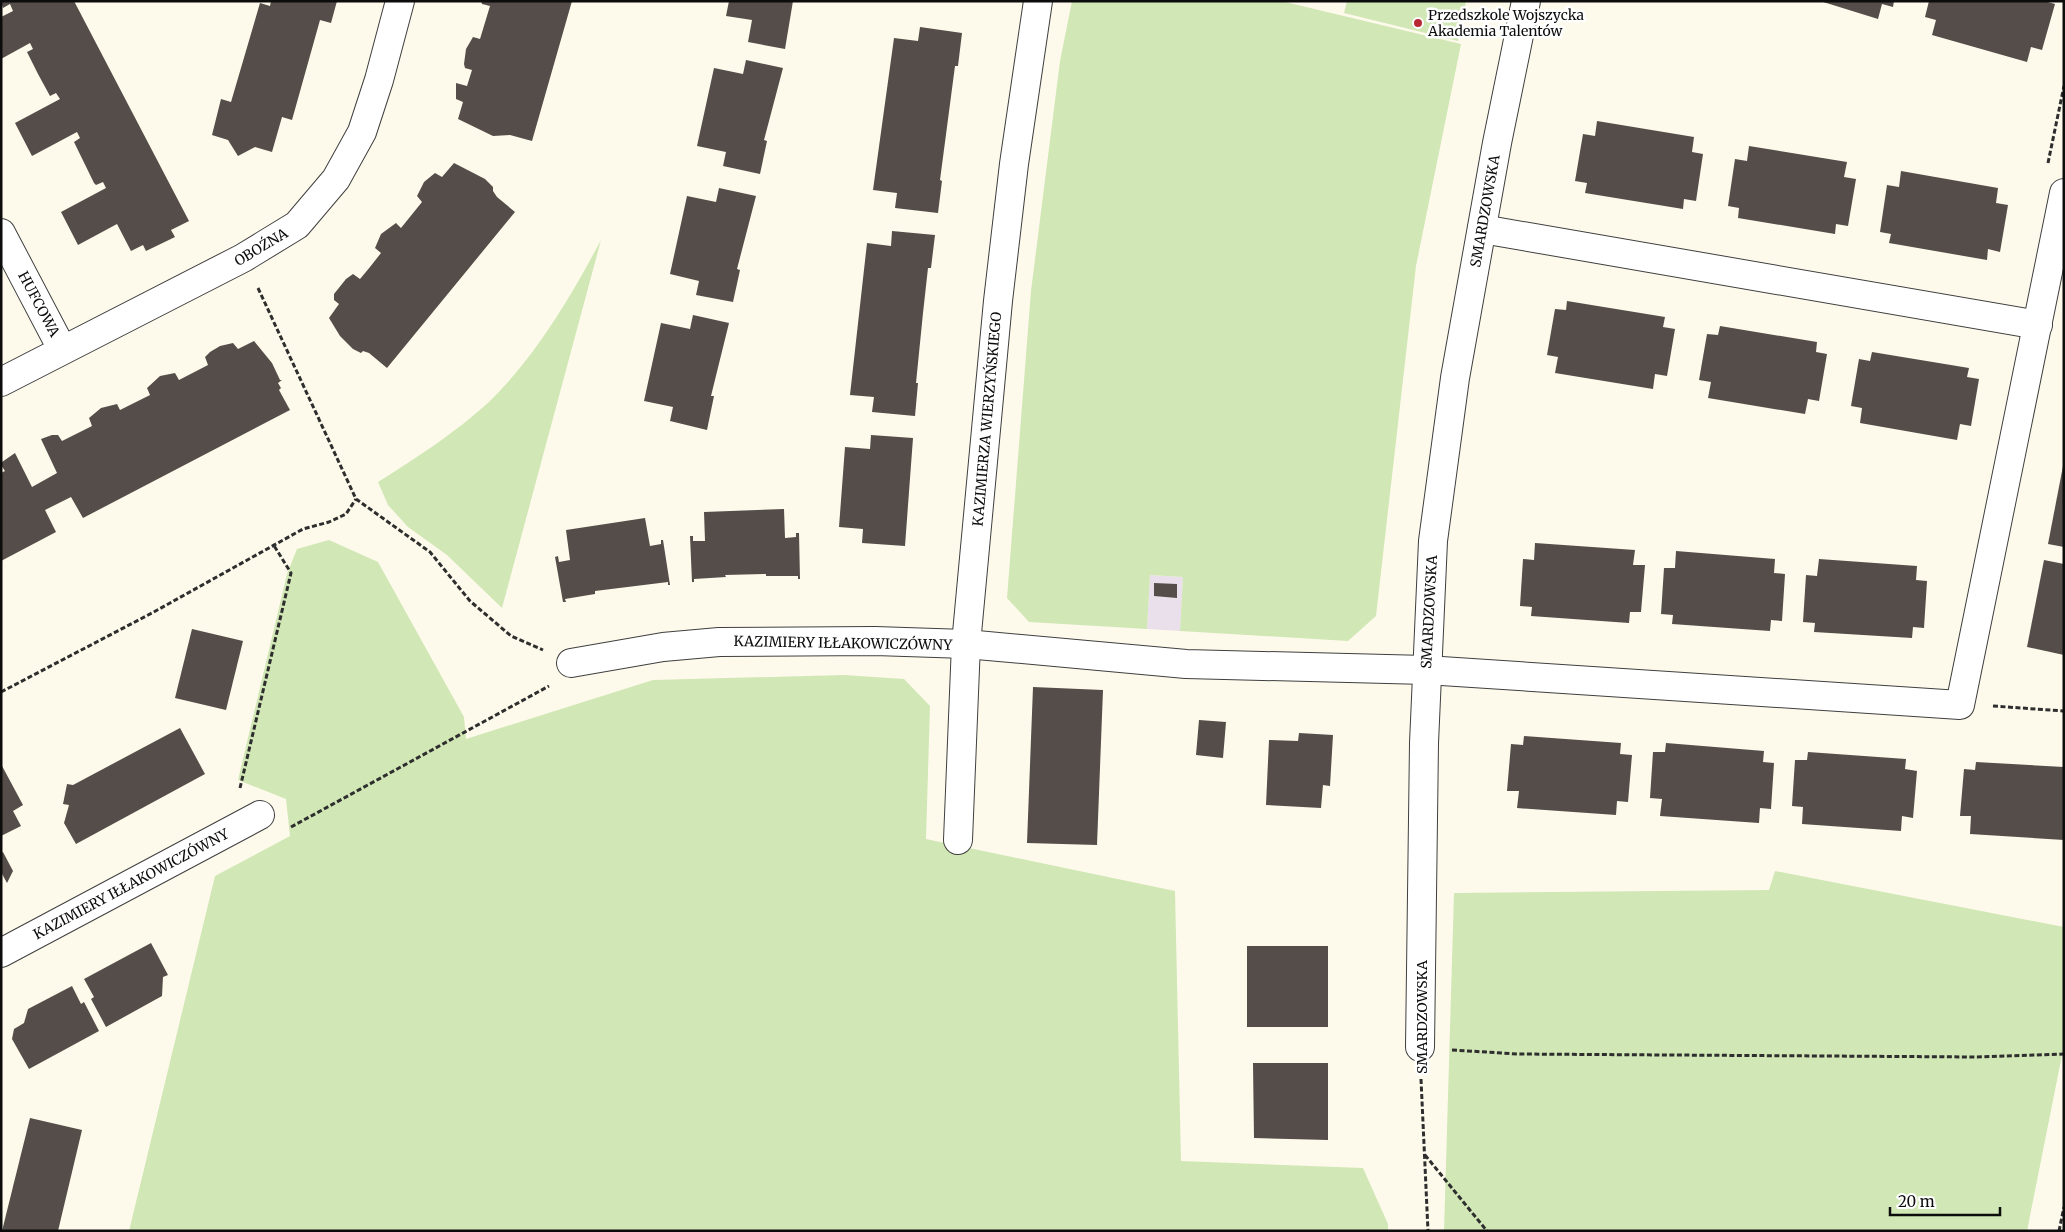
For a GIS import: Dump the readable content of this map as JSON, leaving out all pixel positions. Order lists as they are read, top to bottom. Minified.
{"streets":{"street":["SMARDZOWSKA","OBOŹNA","HUFCOWA","KAZIMIERZA WIERZYŃSKIEGO","KAZIMIERY IŁŁAKOWICZÓWNY"]},"crossings":[["SMARDZOWSKA","KAZIMIERY IŁŁAKOWICZÓWNY"],["OBOŹNA","HUFCOWA"],["KAZIMIERZA WIERZYŃSKIEGO","KAZIMIERY IŁŁAKOWICZÓWNY"]],"places":["Przedszkole Wojszycka Akademia Talentów"],"scale_bar":"20 m"}
